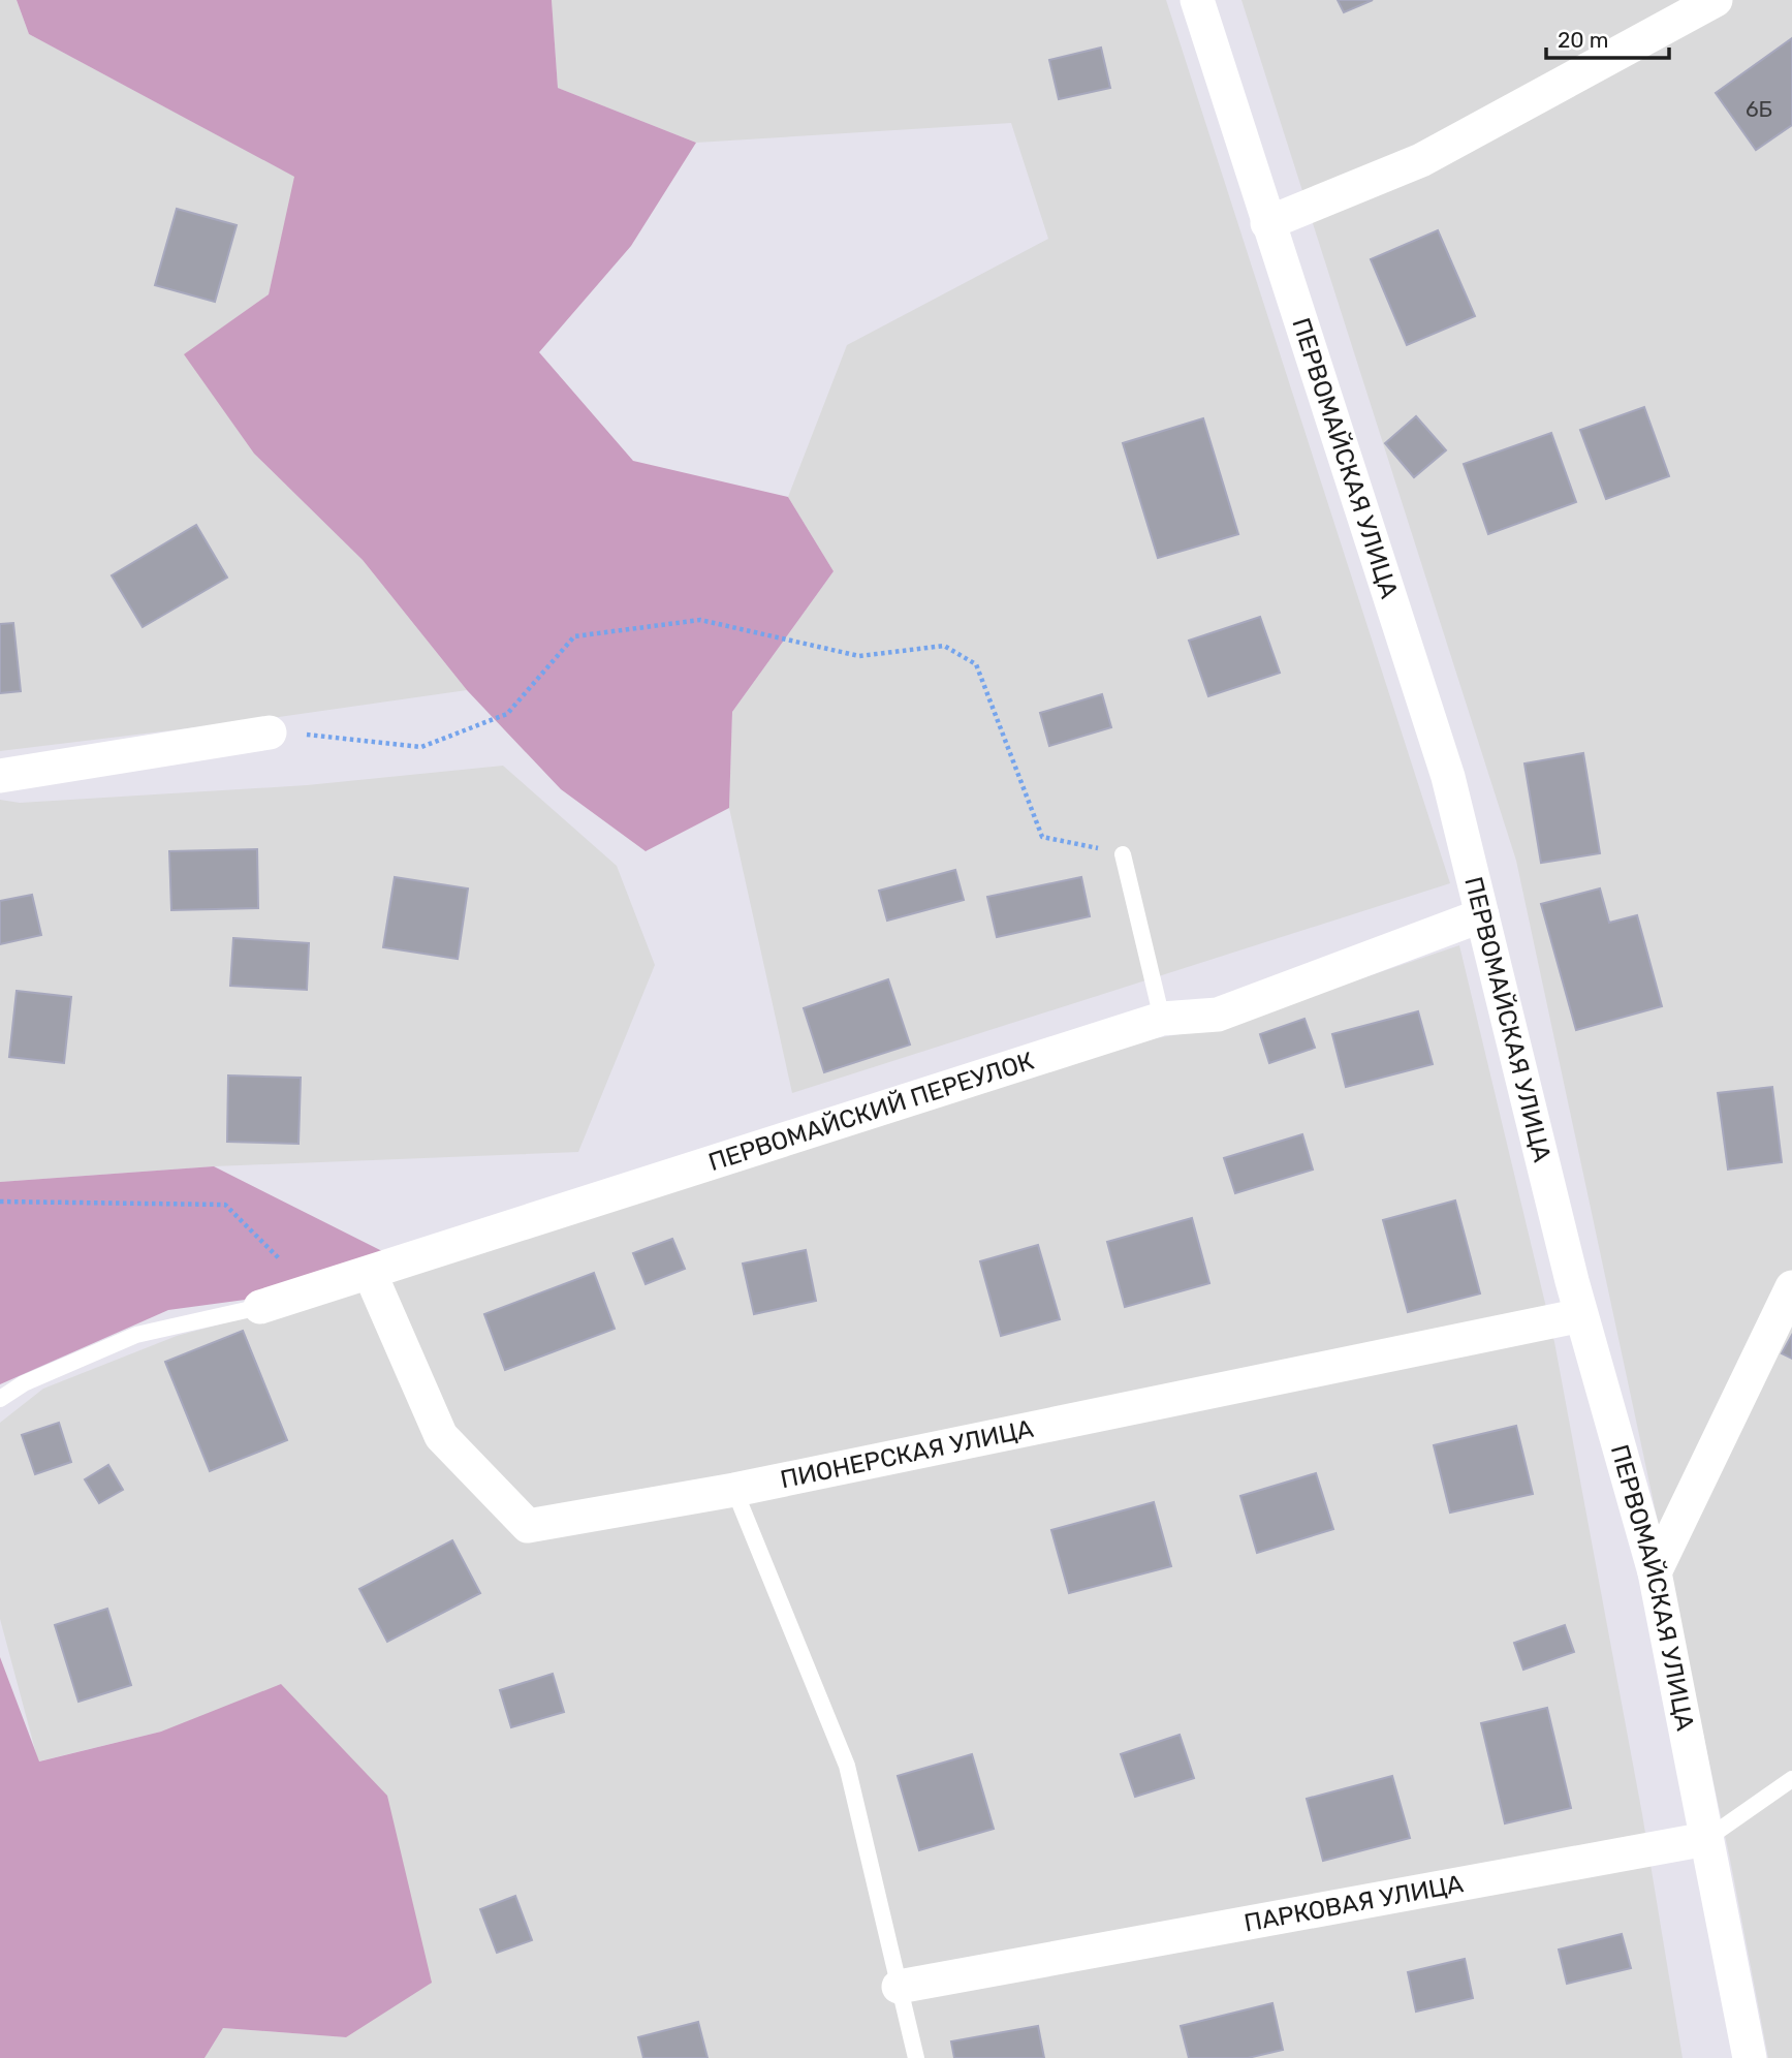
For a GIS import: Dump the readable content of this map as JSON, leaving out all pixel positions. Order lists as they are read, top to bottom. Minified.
{"streets":{"street":["ПЕРВОМАЙСКАЯ УЛИЦА","ПЕРВОМАЙСКИЙ ПЕРЕУЛОК","ПИОНЕРСКАЯ УЛИЦА","ПАРКОВАЯ УЛИЦА"]},"crossings":[["ПЕРВОМАЙСКАЯ УЛИЦА","ПЕРВОМАЙСКИЙ ПЕРЕУЛОК"],["ПЕРВОМАЙСКАЯ УЛИЦА","ПИОНЕРСКАЯ УЛИЦА"],["ПЕРВОМАЙСКАЯ УЛИЦА","ПАРКОВАЯ УЛИЦА"],["ПЕРВОМАЙСКИЙ ПЕРЕУЛОК","ПИОНЕРСКАЯ УЛИЦА"]],"house_numbers":["6Б"],"scale_bar":"20 m"}
